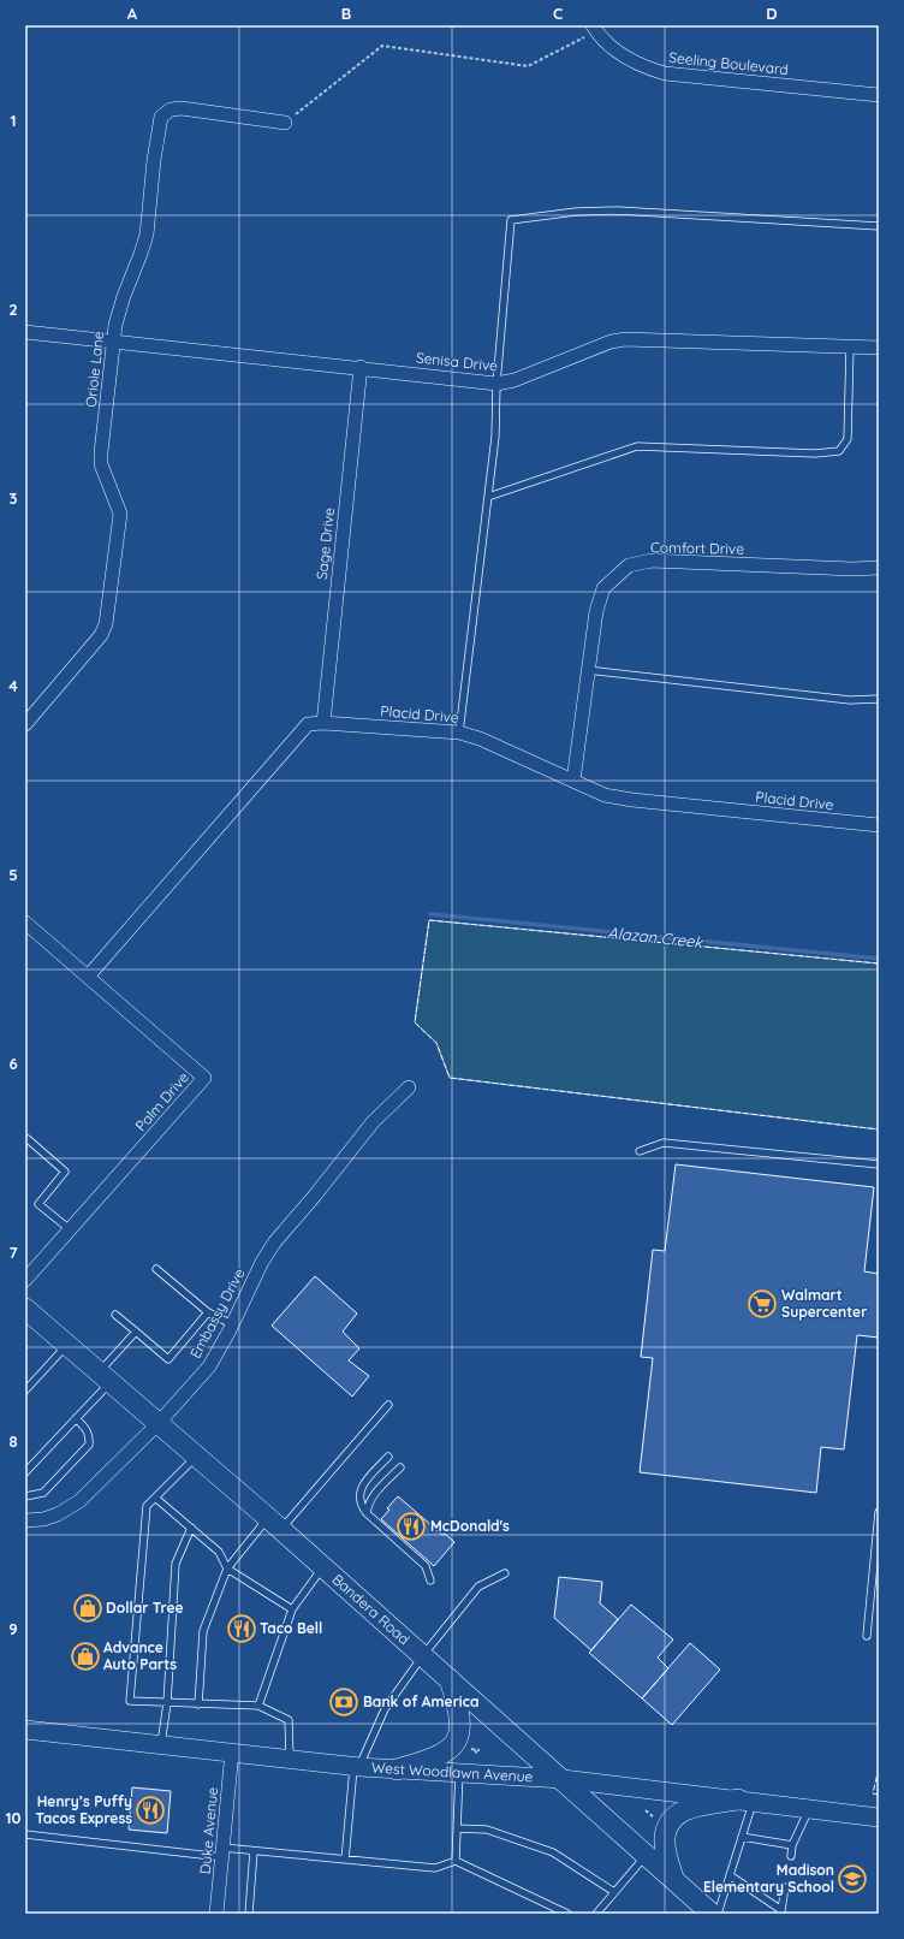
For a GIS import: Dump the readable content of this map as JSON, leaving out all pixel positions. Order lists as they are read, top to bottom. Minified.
{"streets":{"main road":["Bandera Road"],"street":["Seeling Boulevard","Senisa Drive","Oriole Lane","Sage Drive","Comfort Drive","Placid Drive","Palm Drive","Embassy Drive","West Woodlawn Avenue","Duke Avenue"]},"crossings":[["Senisa Drive","Oriole Lane"],["Senisa Drive","Sage Drive"],["Sage Drive","Placid Drive"],["Comfort Drive","Placid Drive"],["Placid Drive","Palm Drive"],["Embassy Drive","Bandera Road"],["Bandera Road","West Woodlawn Avenue"],["West Woodlawn Avenue","Duke Avenue"]],"water":["Alazan Creek"],"places":{"supermarket":["Walmart Supercenter"],"restaurant":["McDonald's","Taco Bell","Henry’s Puffy Tacos Express"],"shop":["Dollar Tree","Advance Auto Parts"],"bank":["Bank of America"],"school or university":["Madison Elementary School"]},"grid":{"columns":["A","B","C","D"],"rows":["1","2","3","4","5","6","7","8","9","10"]}}
